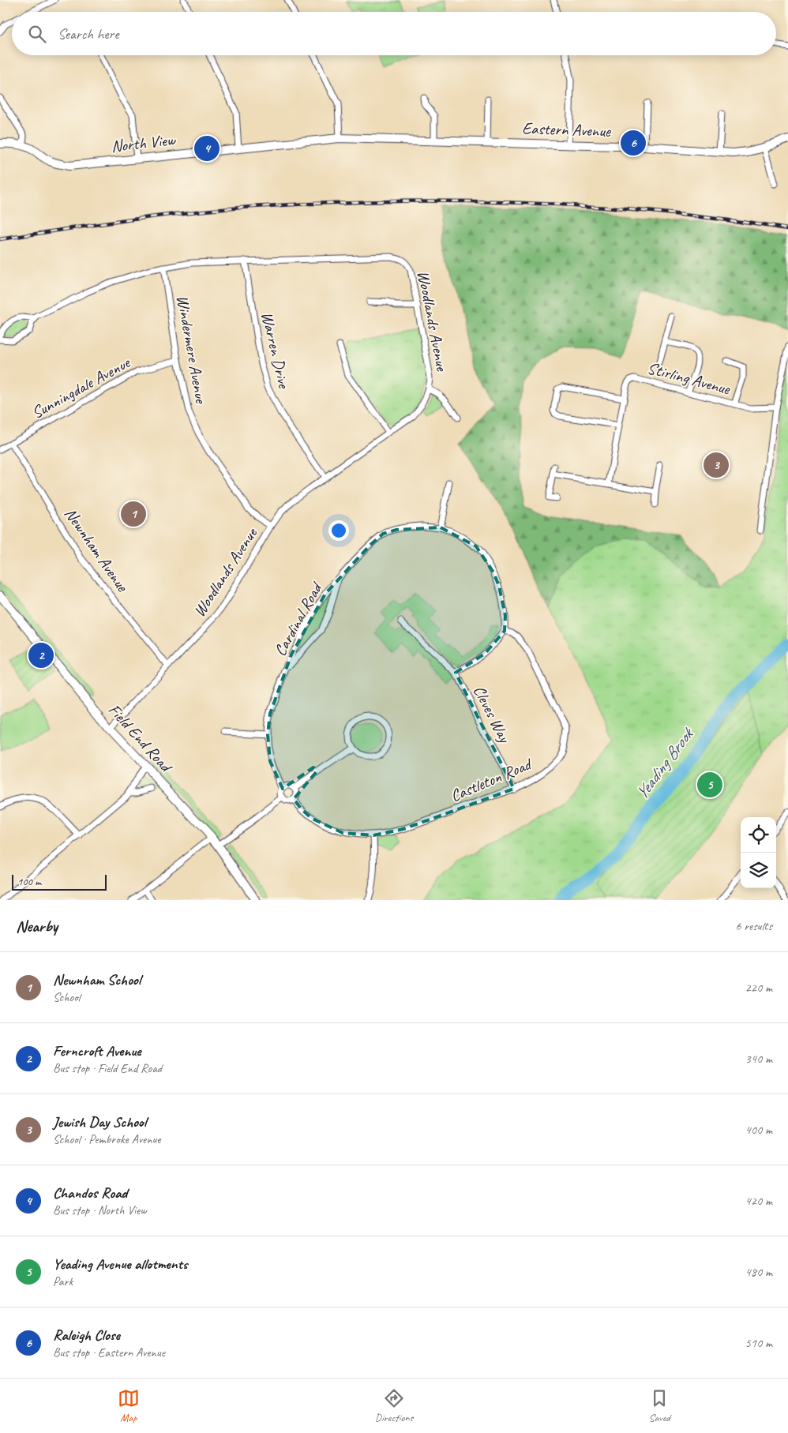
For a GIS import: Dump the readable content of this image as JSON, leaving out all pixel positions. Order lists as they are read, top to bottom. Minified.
{"streets":{"street":["Eastern Avenue","North View","Woodlands Avenue","Windermere Avenue","Warren Drive","Stirling Avenue","Sunningdale Avenue","Newnham Avenue","Cardinal Road","Cleves Way","Field End Road","Castleton Road"]},"crossings":[["Eastern Avenue","North View"],["Woodlands Avenue","Windermere Avenue"],["Woodlands Avenue","Warren Drive"],["Woodlands Avenue","Newnham Avenue"],["Woodlands Avenue","Field End Road"],["Windermere Avenue","Sunningdale Avenue"],["Sunningdale Avenue","Newnham Avenue"],["Cardinal Road","Castleton Road"],["Cleves Way","Castleton Road"]],"water":["Yeading Brook"],"scale_bar":"100 m","page":{"search":"Search here","pins":["6","4","3","1","2","5"],"scale":"100 m","heading":["Nearby","6 results"],"list":[{"mark":"1","name":"Newnham School","note":"School","value":"220 m"},{"mark":"2","name":"Ferncroft Avenue","note":"Bus stop · Field End Road","value":"340 m"},{"mark":"3","name":"Jewish Day School","note":"School · Pembroke Avenue","value":"400 m"},{"mark":"4","name":"Chandos Road","note":"Bus stop · North View","value":"420 m"},{"mark":"5","name":"Yeading Avenue allotments","note":"Park","value":"480 m"},{"mark":"6","name":"Raleigh Close","note":"Bus stop · Eastern Avenue","value":"510 m"}],"nav":["Map","Directions","Saved"]}}
